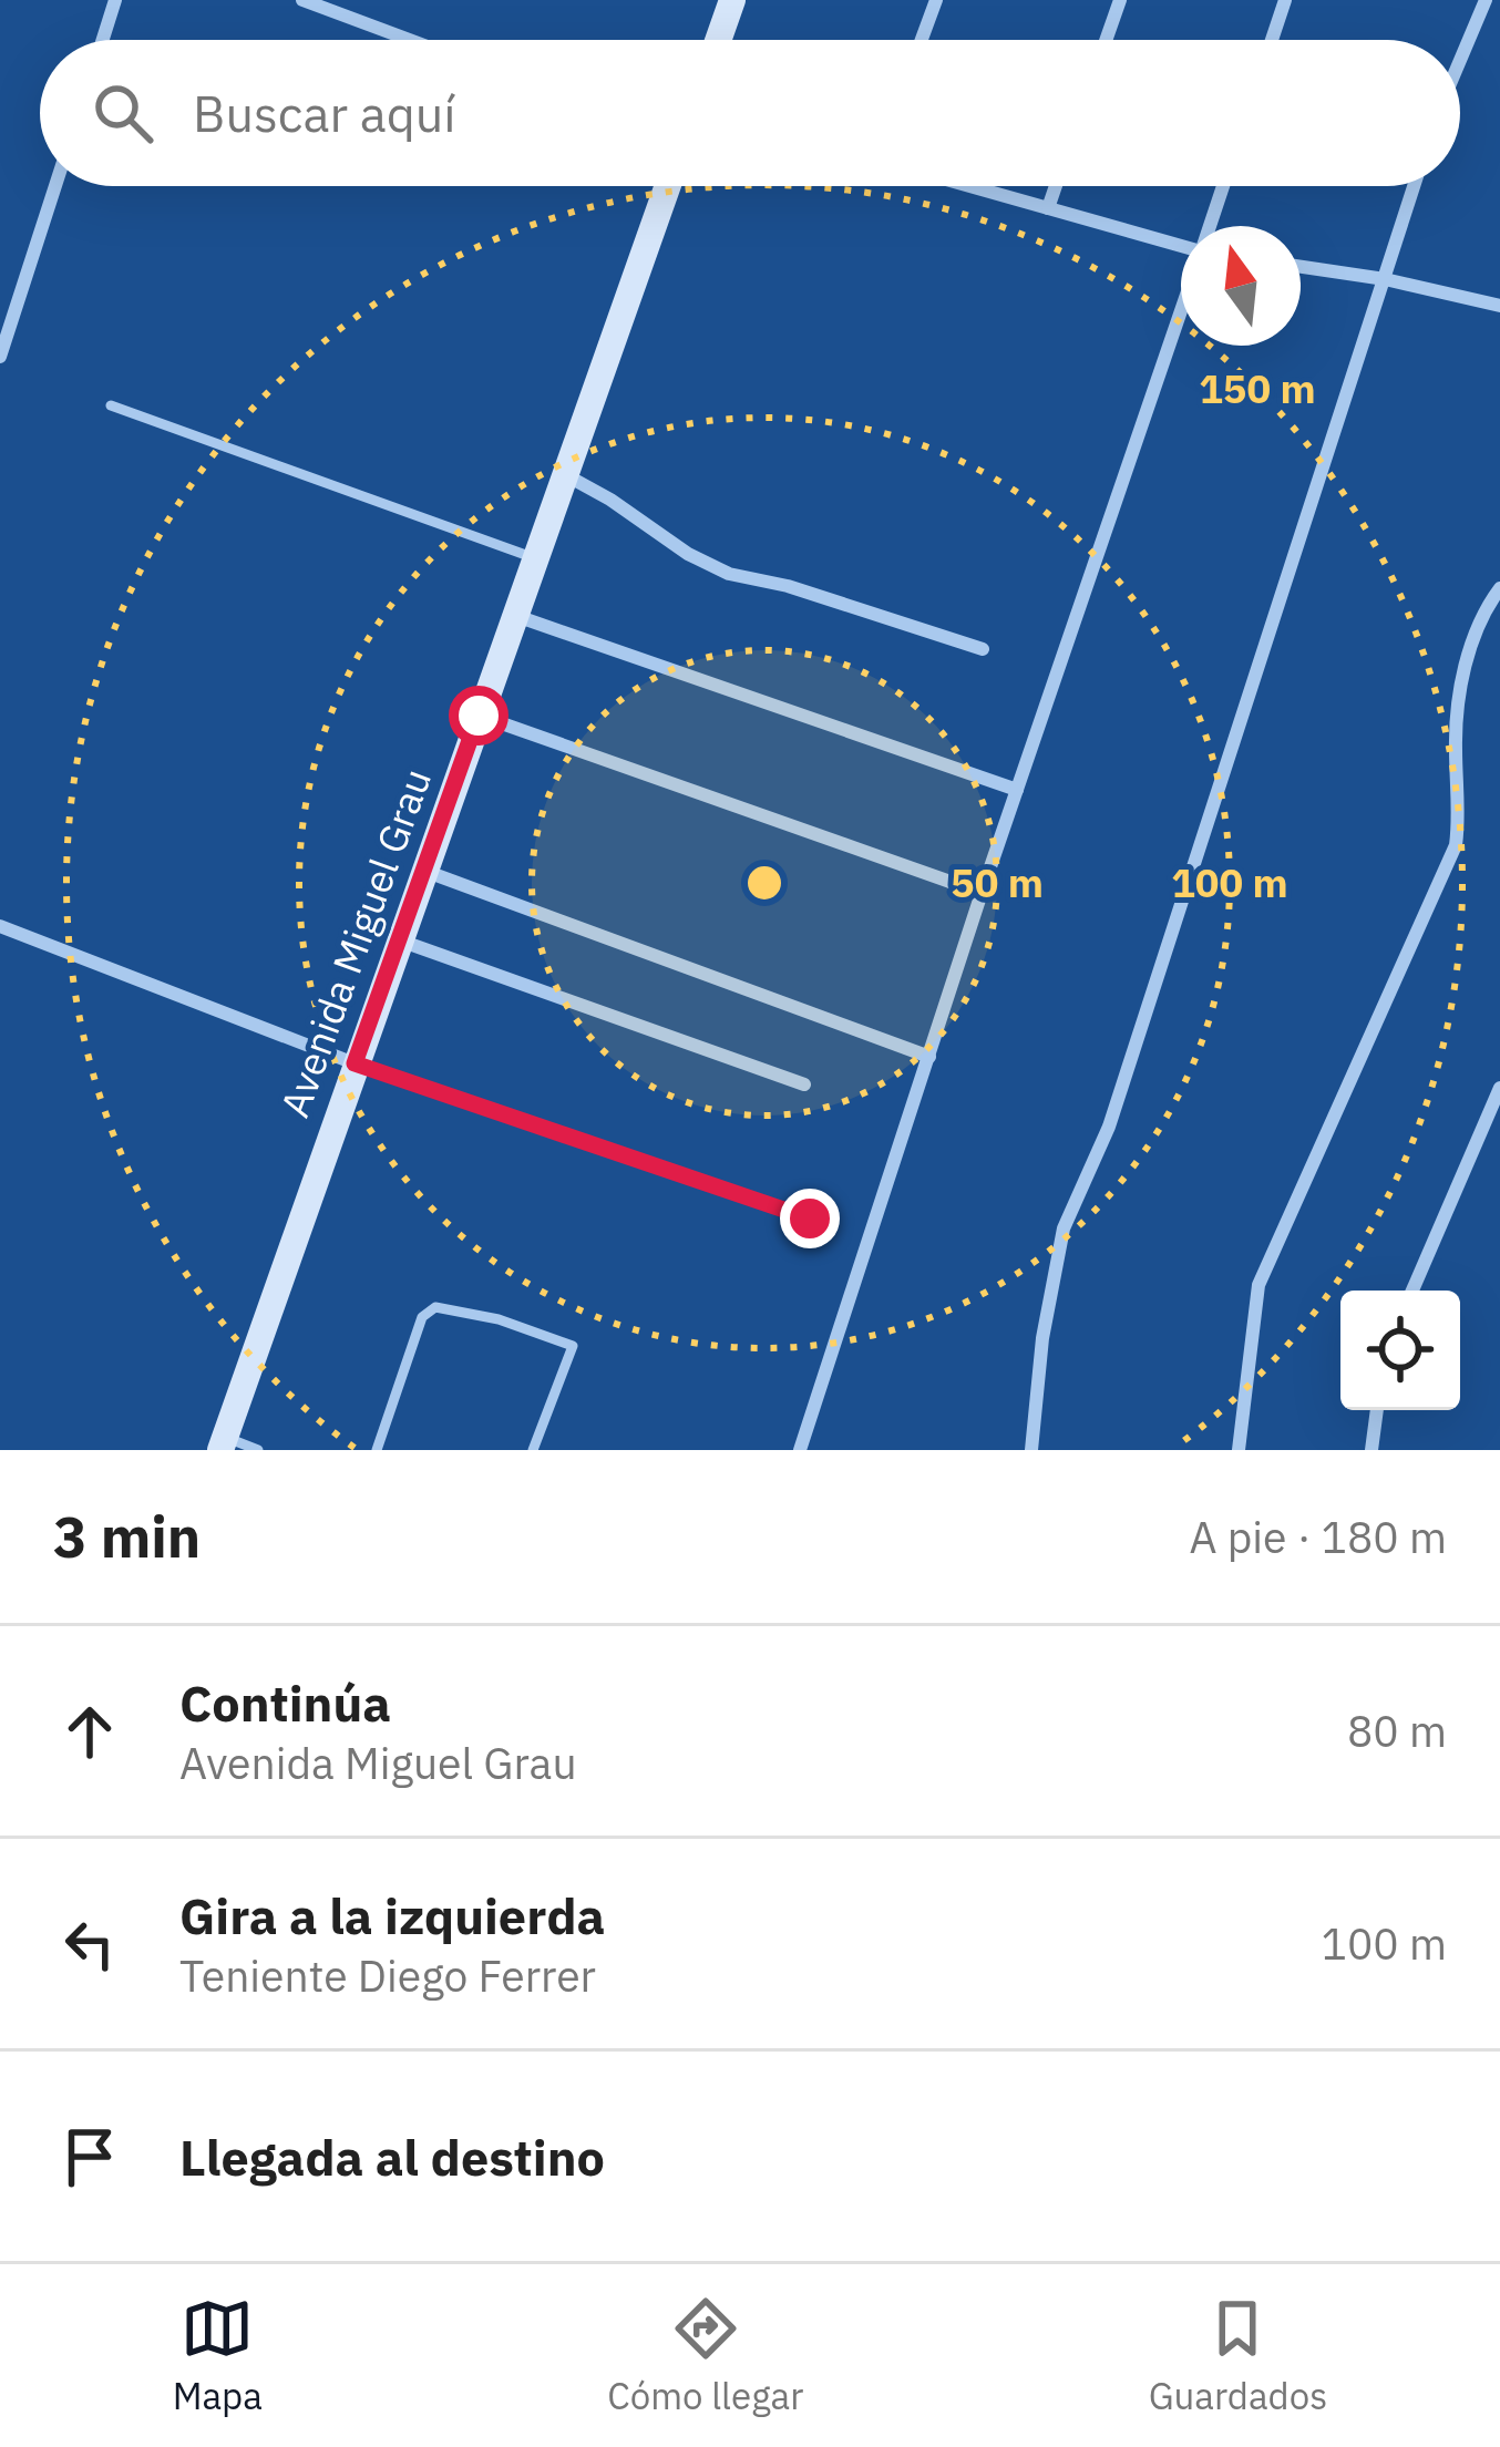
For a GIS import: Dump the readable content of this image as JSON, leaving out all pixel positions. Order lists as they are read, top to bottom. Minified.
{"streets":{"street":["Avenida Miguel Grau"]},"north":"top","page":{"search":"Buscar aquí","heading":["3 min","A pie · 180 m"],"list":[["Continúa","Avenida Miguel Grau","80 m"],["Gira a la izquierda","Teniente Diego Ferrer","100 m"],"Llegada al destino"],"nav":["Mapa","Cómo llegar","Guardados"]},"rings":["150 m","50 m","100 m"]}
